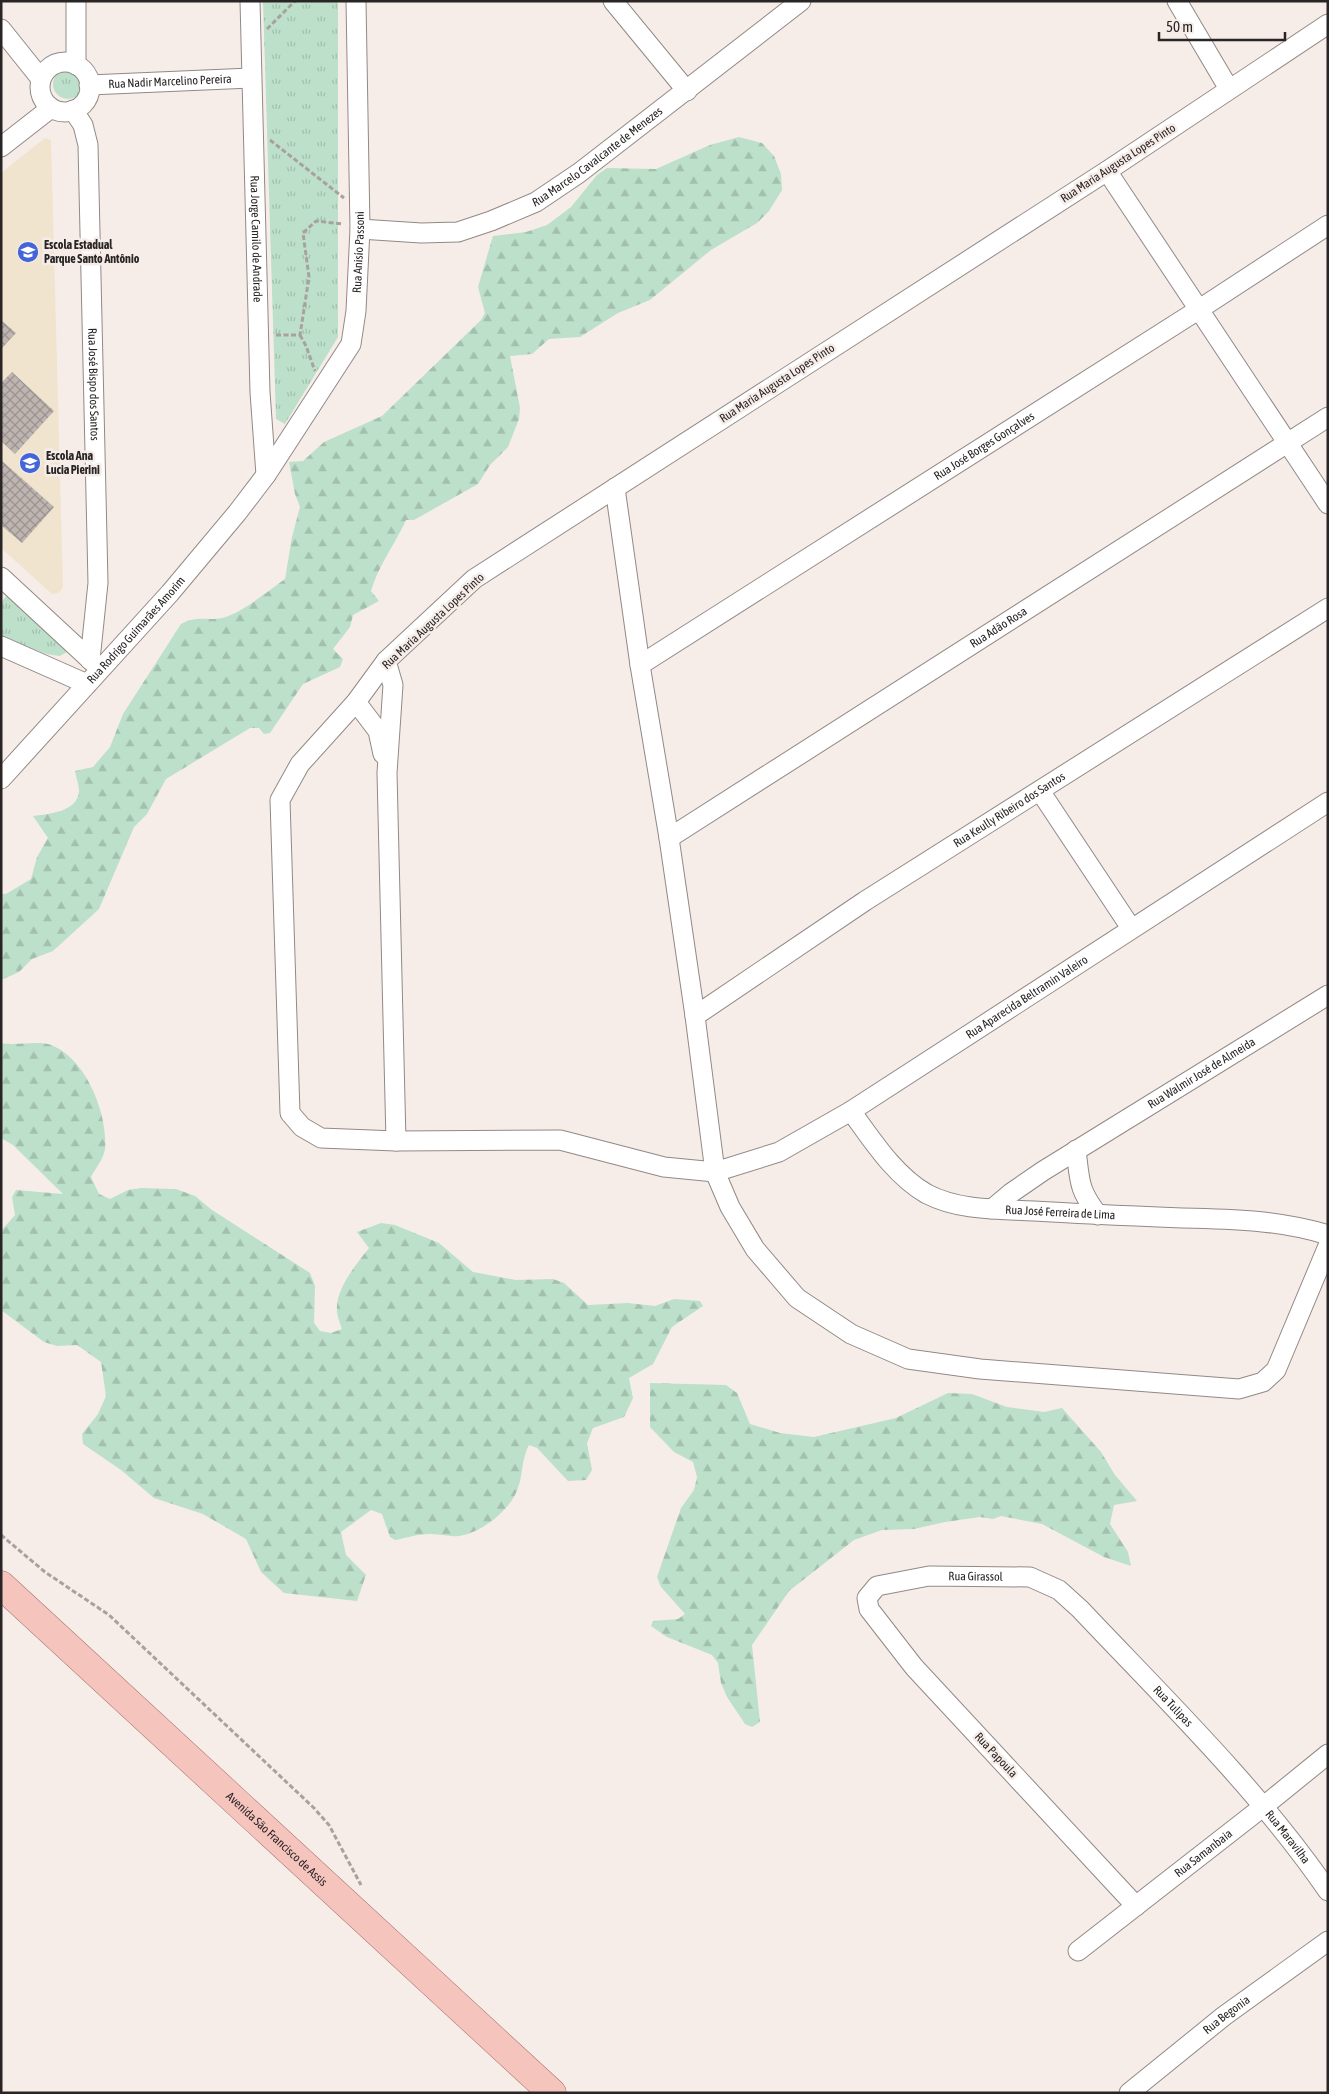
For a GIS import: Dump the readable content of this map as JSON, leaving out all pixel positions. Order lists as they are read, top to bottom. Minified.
{"streets":{"main road":["Avenida São Francisco de Assis"],"street":["Rua Nadir Marcelino Pereira","Rua Marcelo Cavalcante de Menezes","Rua Maria Augusta Lopes Pinto","Rua Jorge Camilo de Andrade","Rua Anisío Passoni","Rua José Bispo dos Santos","Rua José Borges Gonçalves","Rua Adão Rosa","Rua Rodrigo Guimarães Amorim","Rua Keully Ribeiro dos Santos","Rua Aparecida Beltramin Valeiro","Rua Walmir José de Almeida","Rua José Ferreira de Lima","Rua Girassol","Rua Tulipas","Rua Papoula","Rua Maravilha","Rua Samanbaia","Rua Begonia"]},"crossings":[["Rua Nadir Marcelino Pereira","Rua Jorge Camilo de Andrade"],["Rua Nadir Marcelino Pereira","Rua José Bispo dos Santos"],["Rua Marcelo Cavalcante de Menezes","Rua Anisío Passoni"],["Rua Jorge Camilo de Andrade","Rua Anisío Passoni"],["Rua Jorge Camilo de Andrade","Rua Rodrigo Guimarães Amorim"],["Rua Anisío Passoni","Rua Rodrigo Guimarães Amorim"],["Rua José Bispo dos Santos","Rua Rodrigo Guimarães Amorim"],["Rua Aparecida Beltramin Valeiro","Rua José Ferreira de Lima"],["Rua Walmir José de Almeida","Rua José Ferreira de Lima"],["Rua Girassol","Rua Tulipas"],["Rua Girassol","Rua Papoula"],["Rua Tulipas","Rua Maravilha"],["Rua Tulipas","Rua Samanbaia"],["Rua Papoula","Rua Samanbaia"],["Rua Maravilha","Rua Samanbaia"]],"places":{"school or university":["Escola Estadual Parque Santo Antônio","Escola Ana Lucia Pierini"]},"scale_bar":"50 m"}
